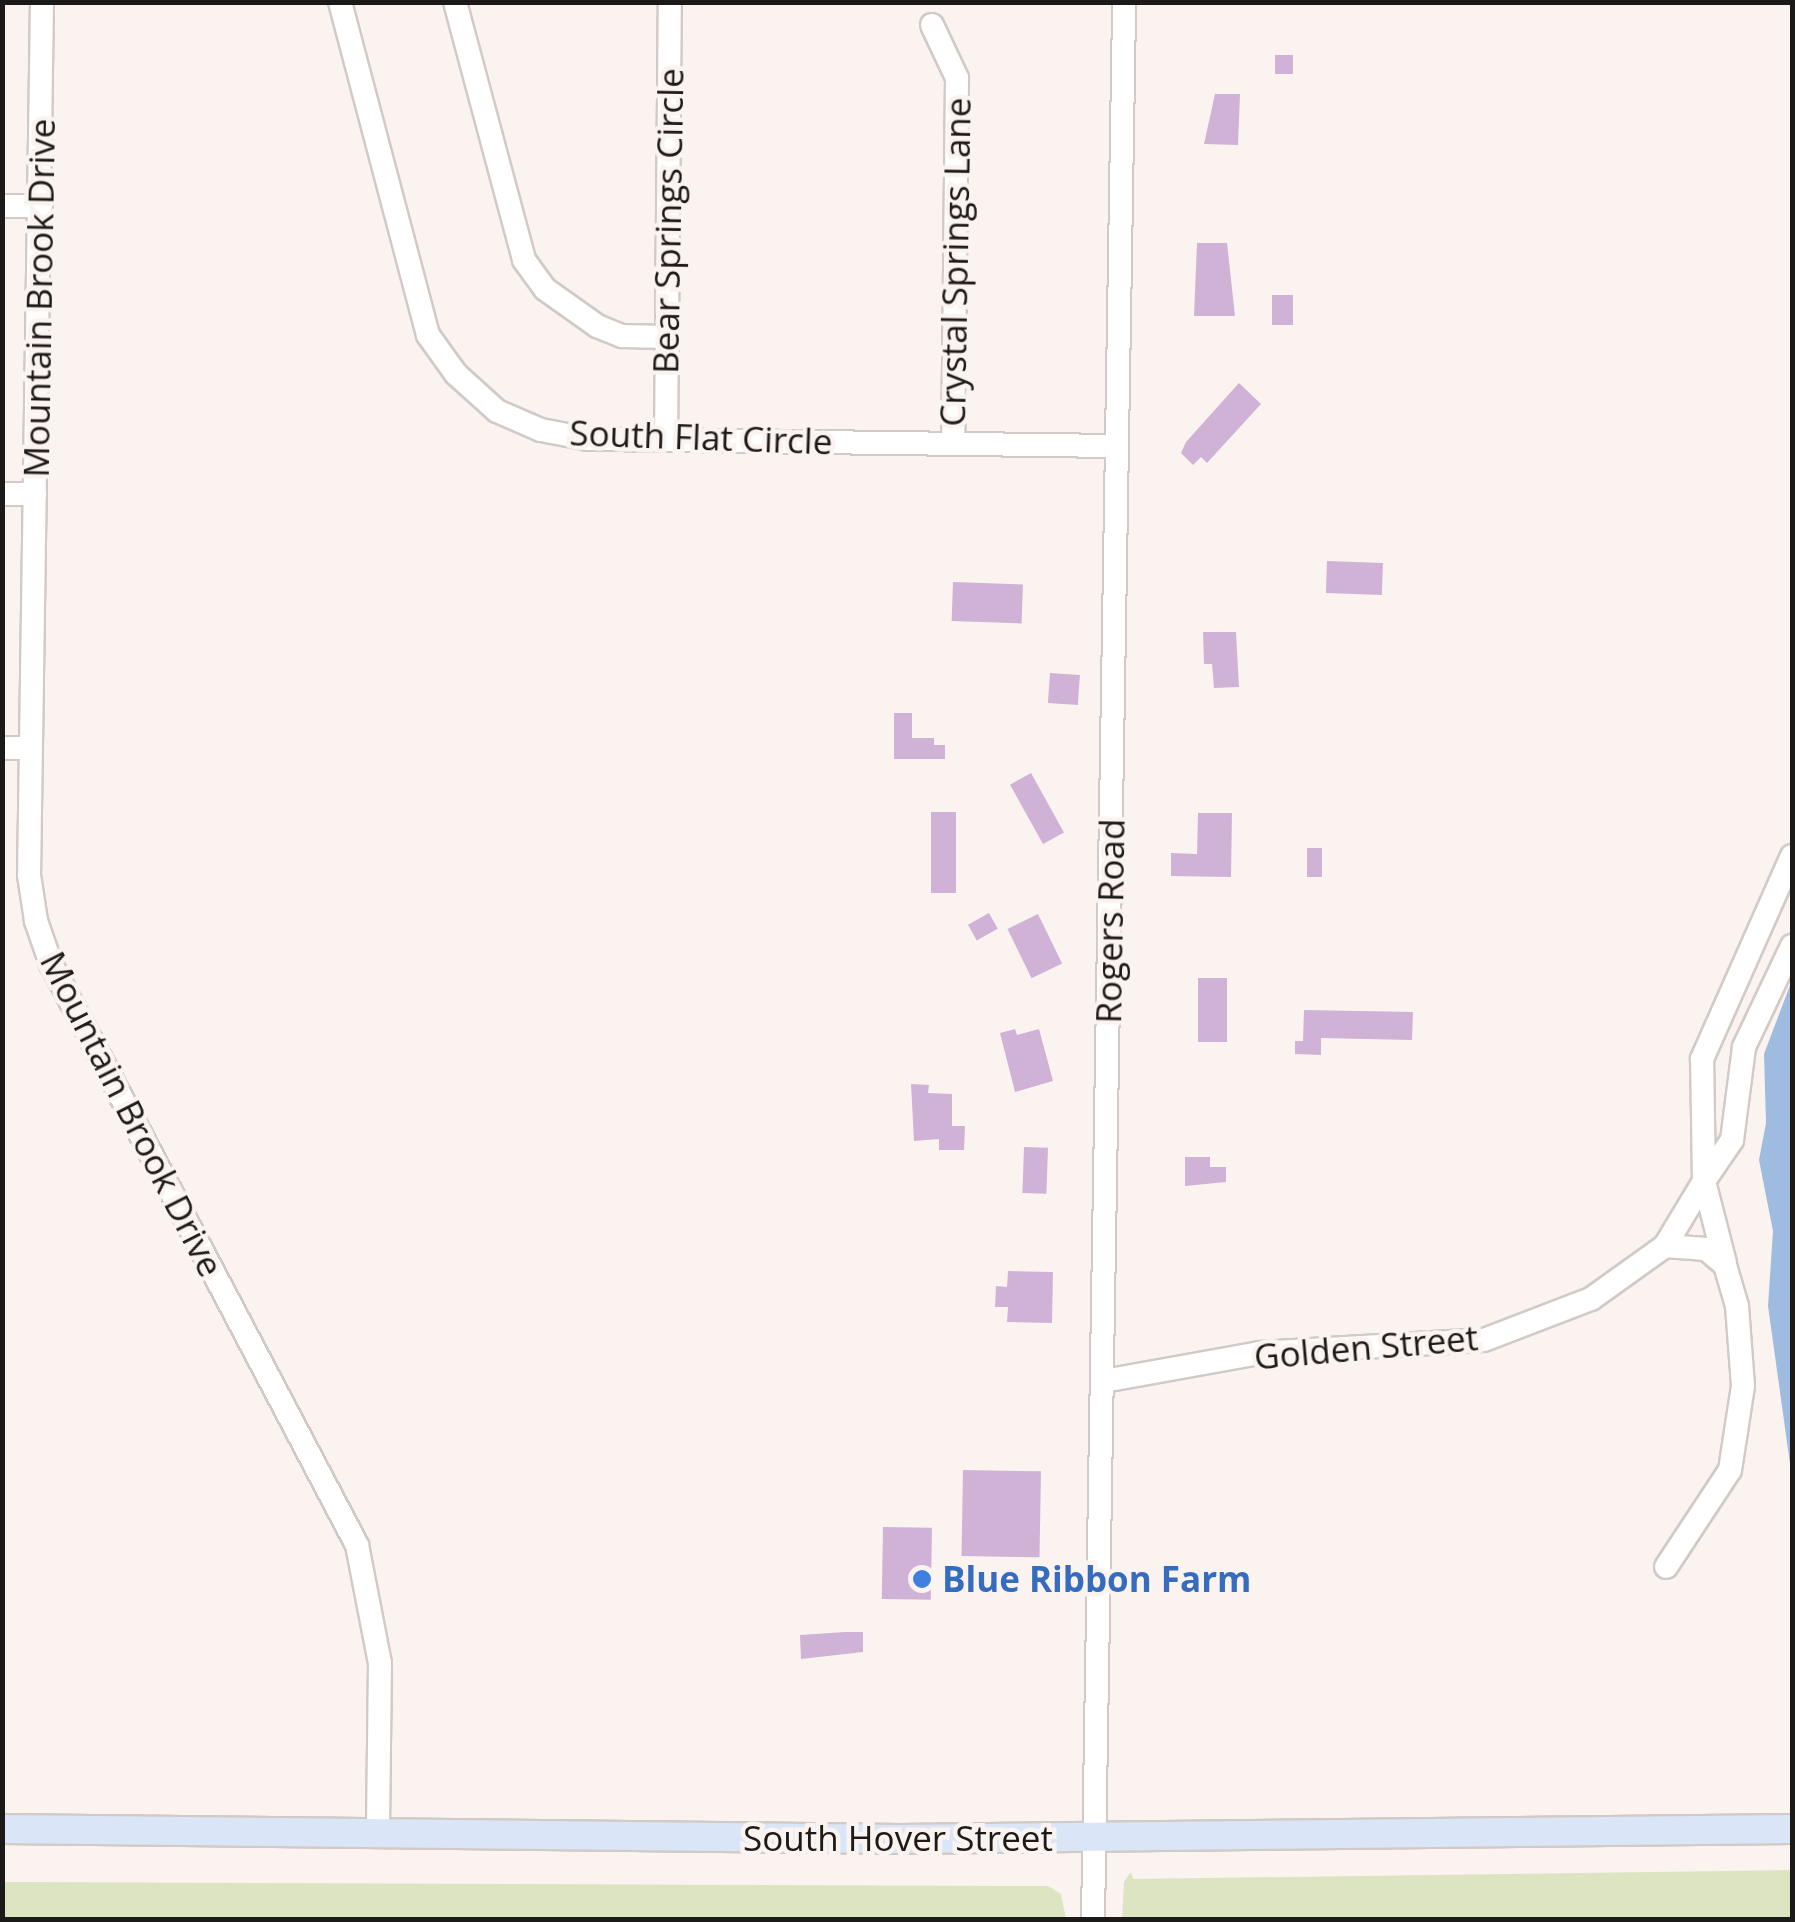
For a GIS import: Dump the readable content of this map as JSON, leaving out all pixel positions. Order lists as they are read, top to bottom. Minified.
{"streets":{"main road":["South Hover Street"],"street":["Bear Springs Circle","Crystal Springs Lane","Mountain Brook Drive","South Flat Circle","Rogers Road","Golden Street"]},"crossings":[["Bear Springs Circle","South Flat Circle"],["Crystal Springs Lane","South Flat Circle"],["Mountain Brook Drive","South Hover Street"],["South Flat Circle","Rogers Road"],["Rogers Road","Golden Street"],["Rogers Road","South Hover Street"]],"places":["Blue Ribbon Farm"]}
